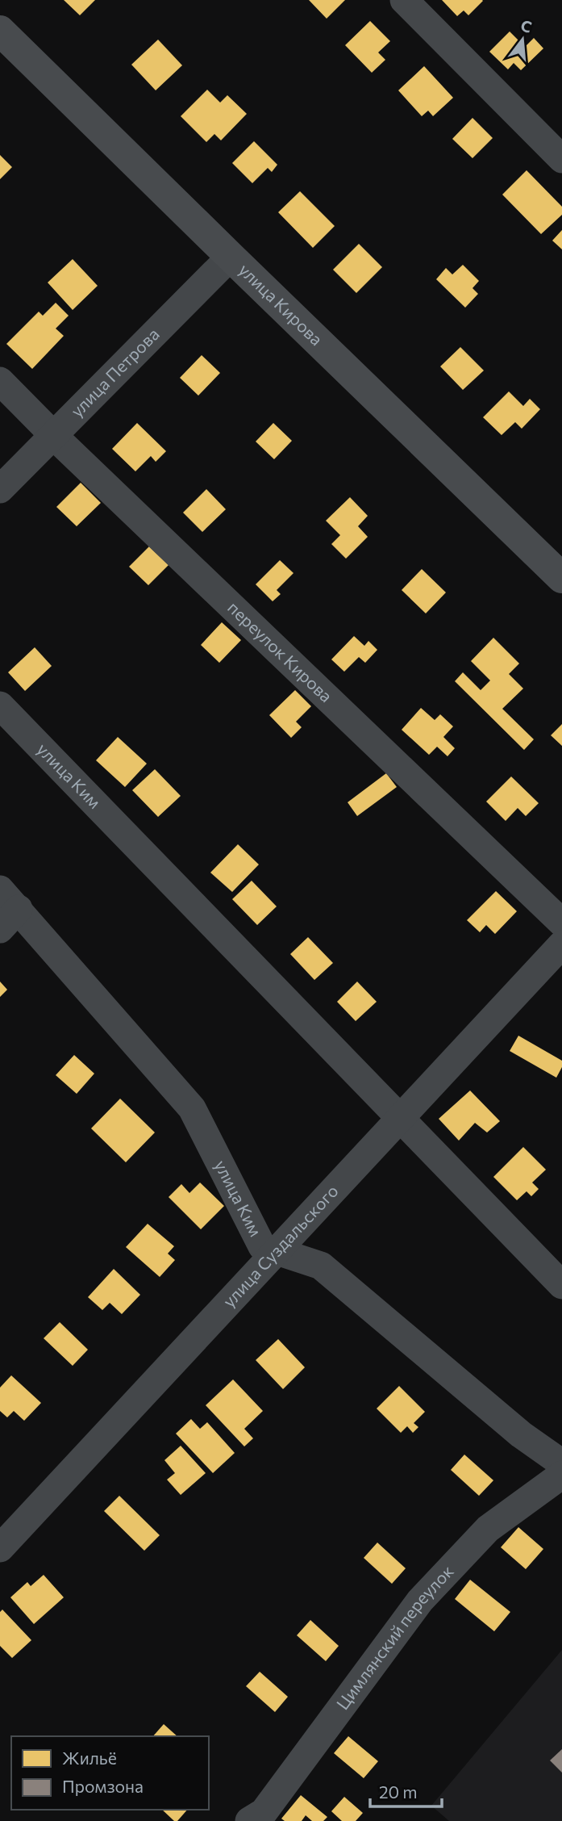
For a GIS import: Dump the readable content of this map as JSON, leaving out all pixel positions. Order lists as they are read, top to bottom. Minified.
{"streets":{"street":["улица Кирова","улица Петрова","переулок Кирова","улица Ким","улица Суздальского","Цимлянский переулок"]},"crossings":[["улица Кирова","улица Петрова"],["улица Петрова","переулок Кирова"],["улица Ким","улица Суздальского"]],"legend":["Жильё","Промзона"],"scale_bar":"20 m","north":"top"}
